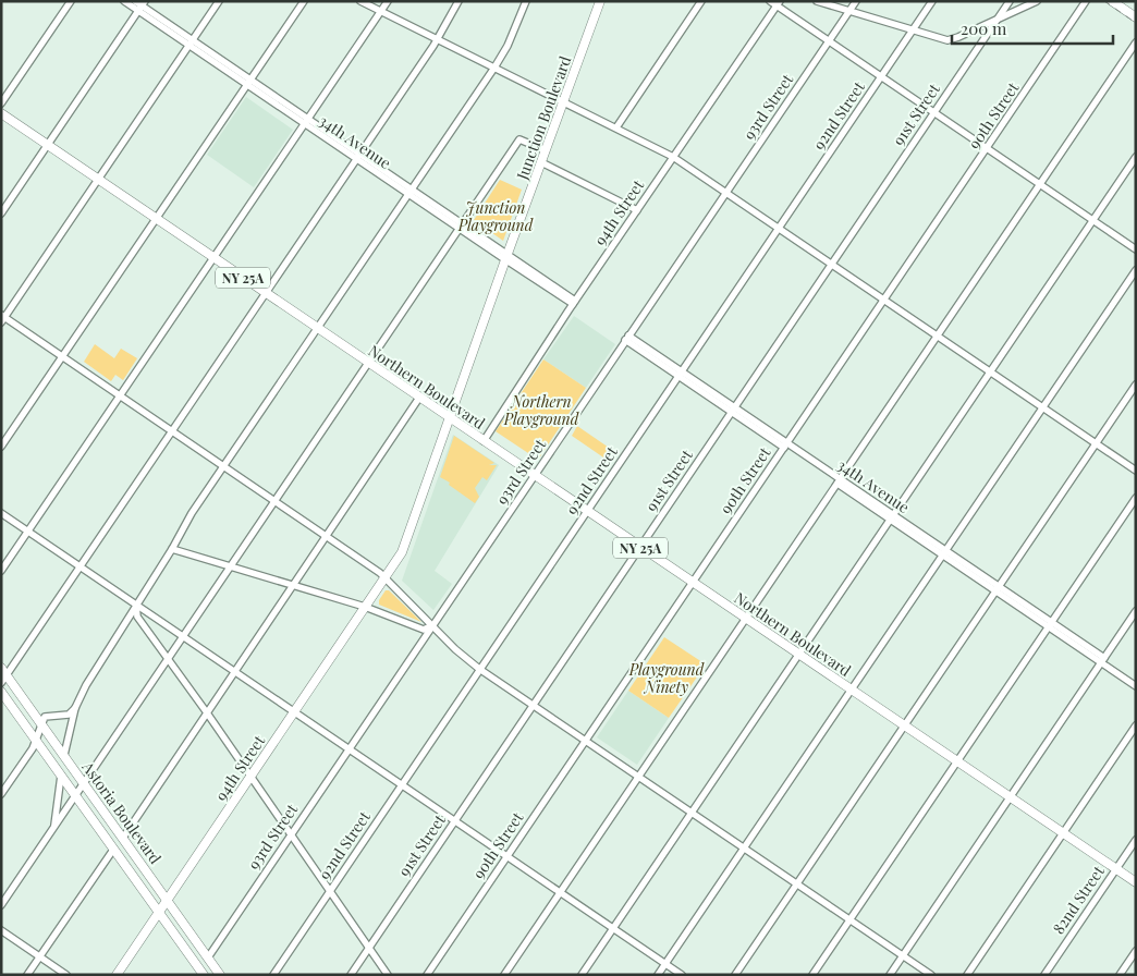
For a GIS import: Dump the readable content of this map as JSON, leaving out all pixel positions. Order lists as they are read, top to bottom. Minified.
{"streets":{"main road":["Junction Boulevard","94th Street","NY 25A","Northern Boulevard","Astoria Boulevard"],"street":["93rd Street","91st Street","92nd Street","90th Street","34th Avenue","82nd Street"]},"crossings":[["93rd Street","34th Avenue"],["93rd Street","Northern Boulevard"],["93rd Street","Astoria Boulevard"],["91st Street","34th Avenue"],["91st Street","Northern Boulevard"],["92nd Street","34th Avenue"],["92nd Street","Northern Boulevard"],["90th Street","34th Avenue"],["90th Street","Northern Boulevard"],["Junction Boulevard","34th Avenue"],["Junction Boulevard","94th Street"],["Junction Boulevard","Northern Boulevard"],["34th Avenue","94th Street"],["94th Street","Northern Boulevard"],["94th Street","Astoria Boulevard"],["Northern Boulevard","82nd Street"]],"parks":["Junction Playground","Northern Playground","Playground Ninety"],"scale_bar":"200 m"}
